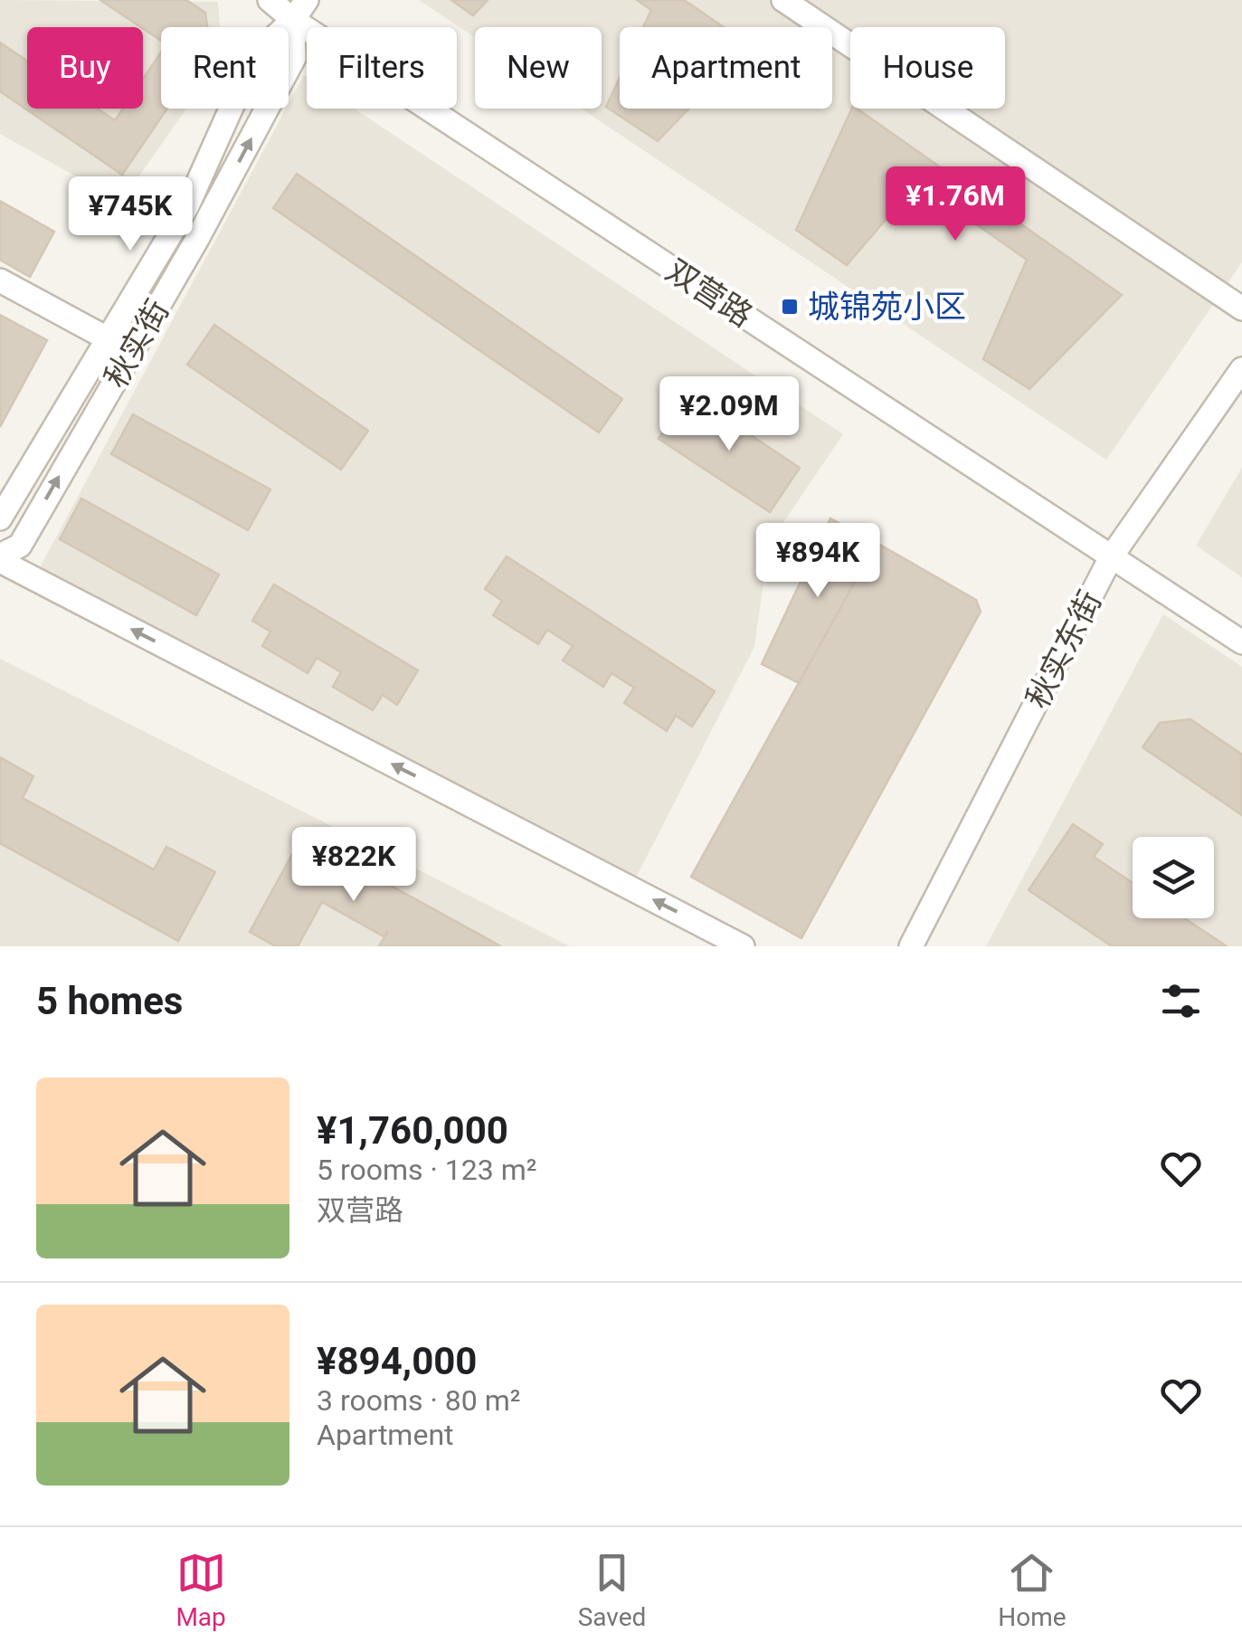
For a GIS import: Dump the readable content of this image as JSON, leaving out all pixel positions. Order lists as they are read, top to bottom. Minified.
{"streets":{"street":["双营路","秋实街","秋实东街"]},"crossings":[["双营路","秋实街"],["双营路","秋实东街"]],"places":{"transit":["城锦苑小区"]},"page":{"chip":["Buy","Rent","Filters","New","Apartment","House"],"price":["¥1.76M","¥745K","¥2.09M","¥894K","¥822K"],"heading":"5 homes","list":[{"name":"¥1,760,000","note":"5 rooms · 123 m² · 双营路"},{"name":"¥894,000","note":"3 rooms · 80 m² · Apartment"}],"tabs":["Map","Saved","Home"]}}
